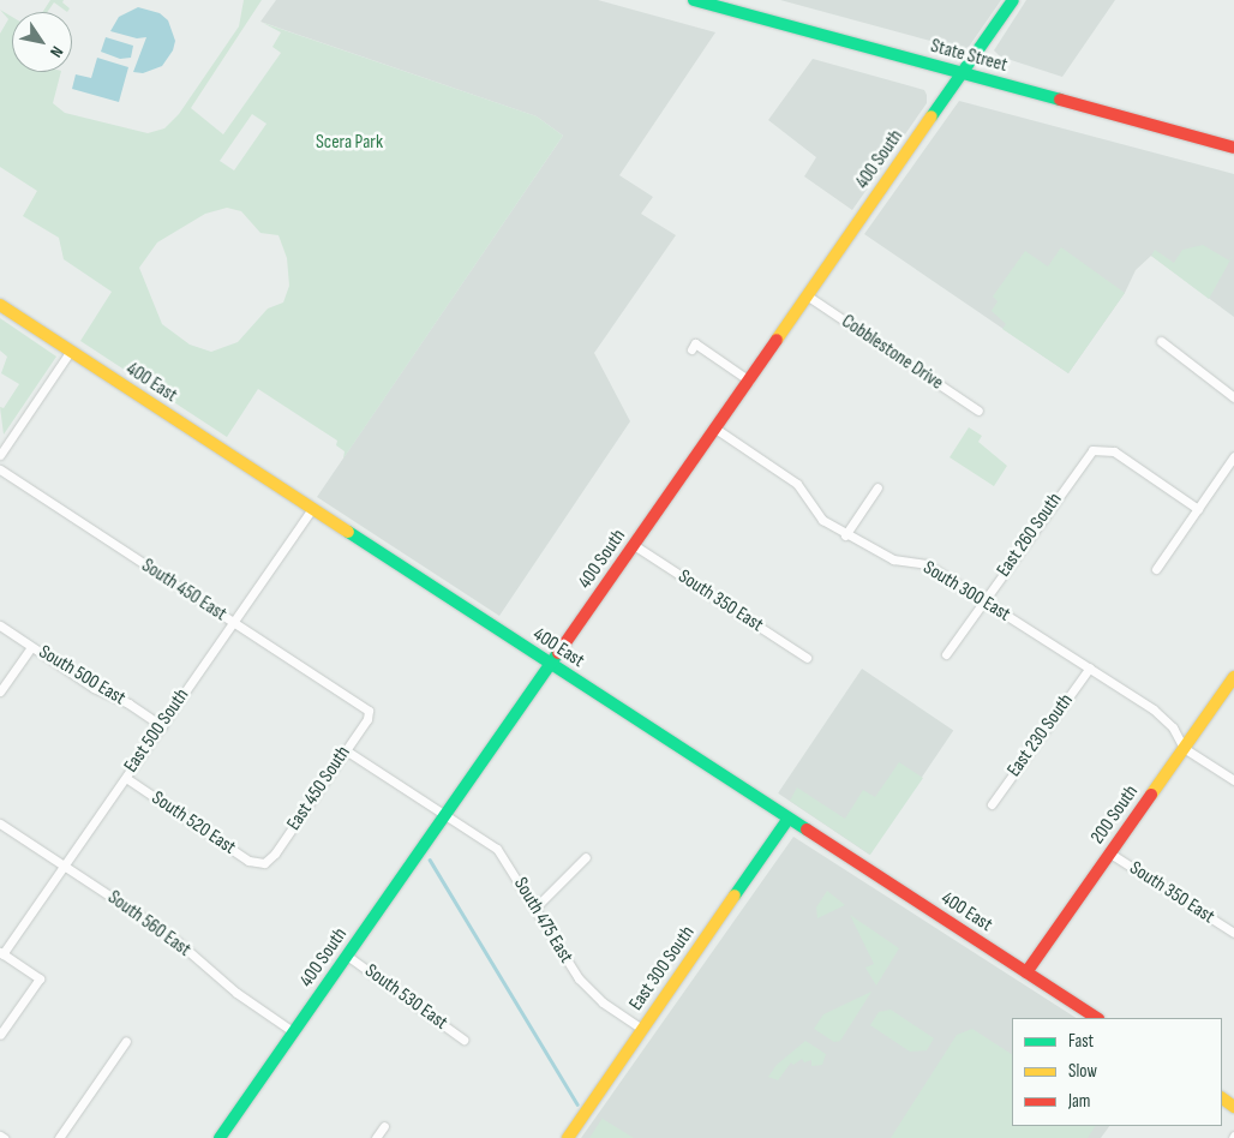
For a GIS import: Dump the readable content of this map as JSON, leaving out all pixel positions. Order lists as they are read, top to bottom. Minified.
{"streets":{"street":["State Street","400 South","Cobblestone Drive","400 East","East 260 South","South 450 East","South 300 East","South 350 East","South 500 East","East 500 South","East 230 South","East 450 South","200 South","South 520 East","South 475 East","South 560 East","East 300 South","South 530 East"]},"crossings":[["State Street","400 South"],["400 South","Cobblestone Drive"],["400 South","400 East"],["400 South","South 300 East"],["400 South","South 350 East"],["400 South","South 475 East"],["400 South","South 560 East"],["400 South","South 530 East"],["400 East","East 500 South"],["400 East","200 South"],["400 East","East 300 South"],["East 260 South","South 300 East"],["South 450 East","East 500 South"],["South 450 East","East 450 South"],["South 300 East","East 230 South"],["South 300 East","200 South"],["South 350 East","200 South"],["South 500 East","East 500 South"],["East 500 South","South 520 East"],["East 500 South","South 560 East"],["East 450 South","South 520 East"],["East 450 South","South 475 East"],["South 475 East","East 300 South"]],"parks":["Scera Park"],"legend":["Fast","Slow","Jam"],"north":"bottom right"}
